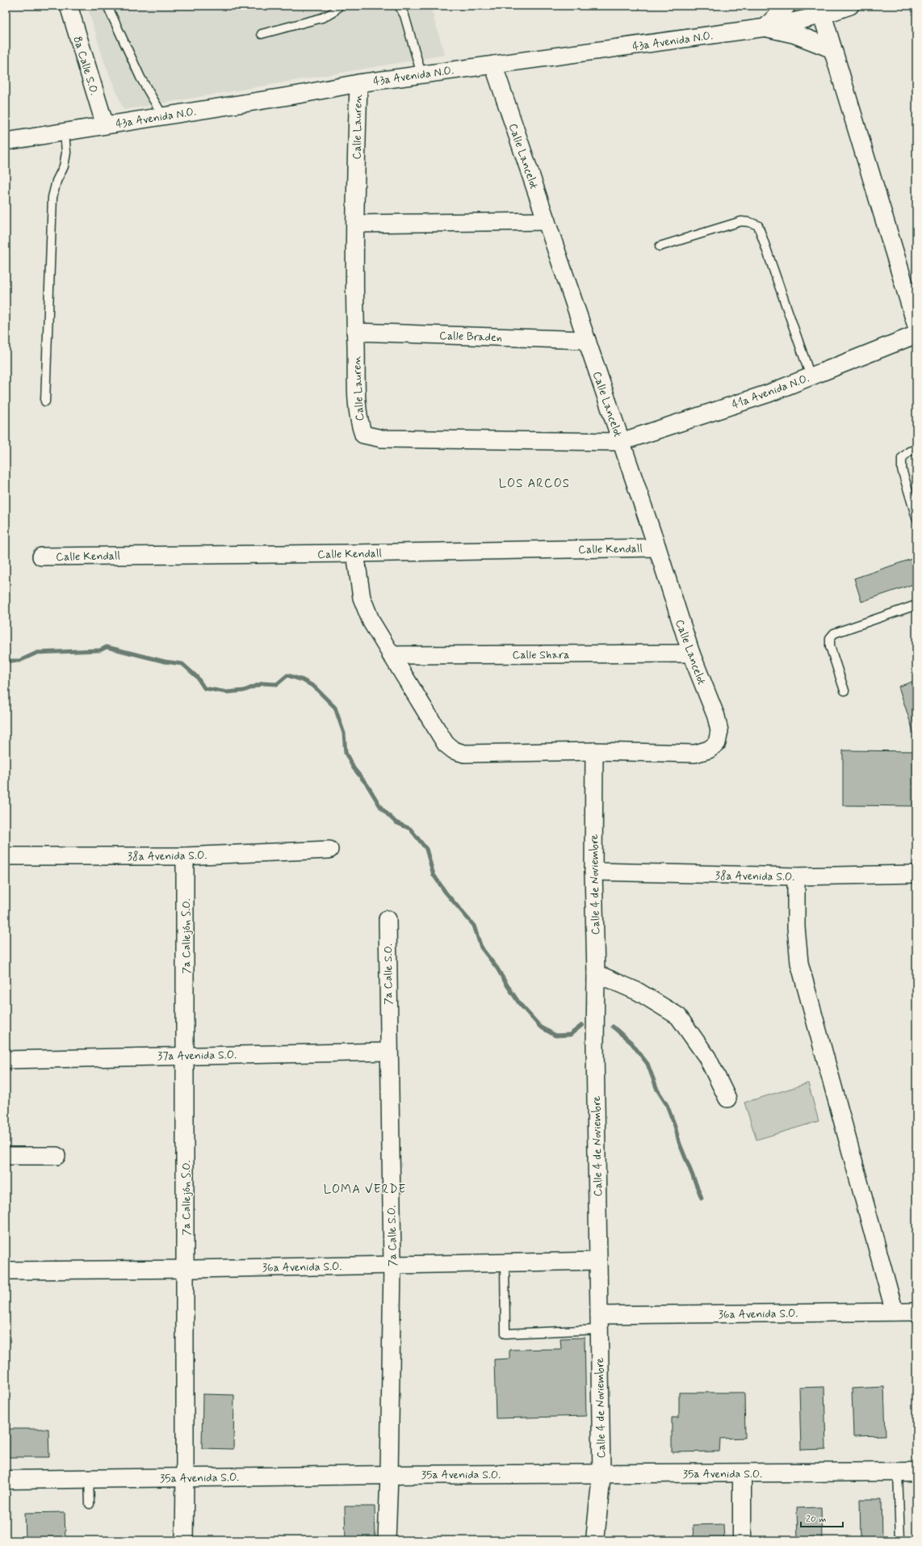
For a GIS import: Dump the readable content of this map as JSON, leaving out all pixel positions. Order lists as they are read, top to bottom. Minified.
{"streets":{"main road":["Calle 4 de Noviembre","35a Avenida S.O."],"street":["43a Avenida N.O.","8a Calle S.O.","Calle Lauren","Calle Lancelot","Calle Braden","41a Avenida N.O.","Calle Kendall","Calle Shara","38a Avenida S.O.","7a Callejón S.O.","7a Calle S.O.","37a Avenida S.O.","36a Avenida S.O."]},"crossings":[["43a Avenida N.O.","8a Calle S.O."],["43a Avenida N.O.","Calle Lauren"],["43a Avenida N.O.","Calle Lancelot"],["Calle Lauren","Calle Lancelot"],["Calle Lauren","Calle Braden"],["Calle Lauren","41a Avenida N.O."],["Calle Lancelot","Calle Braden"],["Calle Lancelot","41a Avenida N.O."],["Calle Lancelot","Calle Kendall"],["Calle Lancelot","Calle Shara"],["Calle Lancelot","Calle 4 de Noviembre"],["38a Avenida S.O.","Calle 4 de Noviembre"],["38a Avenida S.O.","7a Callejón S.O."],["Calle 4 de Noviembre","36a Avenida S.O."],["Calle 4 de Noviembre","35a Avenida S.O."],["7a Callejón S.O.","37a Avenida S.O."],["7a Callejón S.O.","36a Avenida S.O."],["7a Callejón S.O.","35a Avenida S.O."],["7a Calle S.O.","37a Avenida S.O."],["7a Calle S.O.","36a Avenida S.O."],["7a Calle S.O.","35a Avenida S.O."]],"districts":["LOS ARCOS","LOMA VERDE"],"scale_bar":"20 m"}
